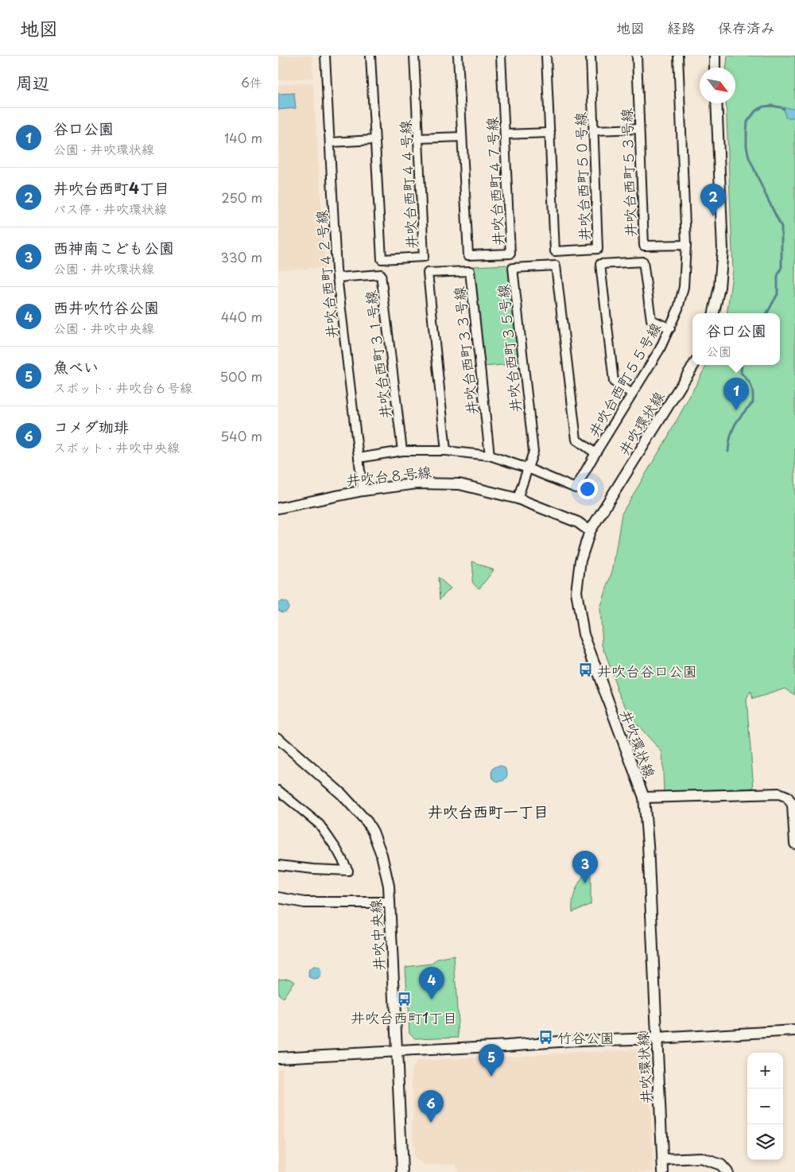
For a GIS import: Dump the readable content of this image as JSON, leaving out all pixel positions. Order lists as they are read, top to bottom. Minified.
{"streets":{"street":["井吹台西町５３号線","井吹台西町５０号線","井吹台西町４７号線","井吹台西町４４号線","井吹台西町４２号線","井吹台西町３５号線","井吹台西町３３号線","井吹台西町３１号線","井吹台西町５５号線","井吹環状線","井吹台８号線","井吹中央線"]},"crossings":[["井吹台西町５３号線","井吹台西町５５号線"],["井吹台西町４２号線","井吹台西町３１号線"],["井吹台西町４２号線","井吹台西町５５号線"],["井吹台西町４２号線","井吹台８号線"],["井吹台西町３５号線","井吹台西町５５号線"],["井吹台西町３５号線","井吹台８号線"],["井吹台西町３３号線","井吹台西町５５号線"],["井吹台西町３１号線","井吹台西町５５号線"],["井吹環状線","井吹台８号線"]],"districts":["井吹台西町一丁目"],"places":{"bus stop":["井吹台谷口公園","井吹台西町1丁目","竹谷公園"]},"north":"bottom right","page":{"header":"地図","nav":["地図","経路","保存済み"],"heading":["周辺","6件"],"list":[{"mark":"1","name":"谷口公園","note":"公園 · 井吹環状線","value":"140 m"},{"mark":"2","name":"井吹台西町4丁目","note":"バス停 · 井吹環状線","value":"250 m"},{"mark":"3","name":"西神南こども公園","note":"公園 · 井吹環状線","value":"330 m"},{"mark":"4","name":"西井吹竹谷公園","note":"公園 · 井吹中央線","value":"440 m"},{"mark":"5","name":"魚べい","note":"スポット · 井吹台６号線","value":"500 m"},{"mark":"6","name":"コメダ珈琲","note":"スポット · 井吹中央線","value":"540 m"}],"pins":["2","1","3","4","5","6"],"popup":["谷口公園","公園"],"map_buttons":["+","−"]}}
